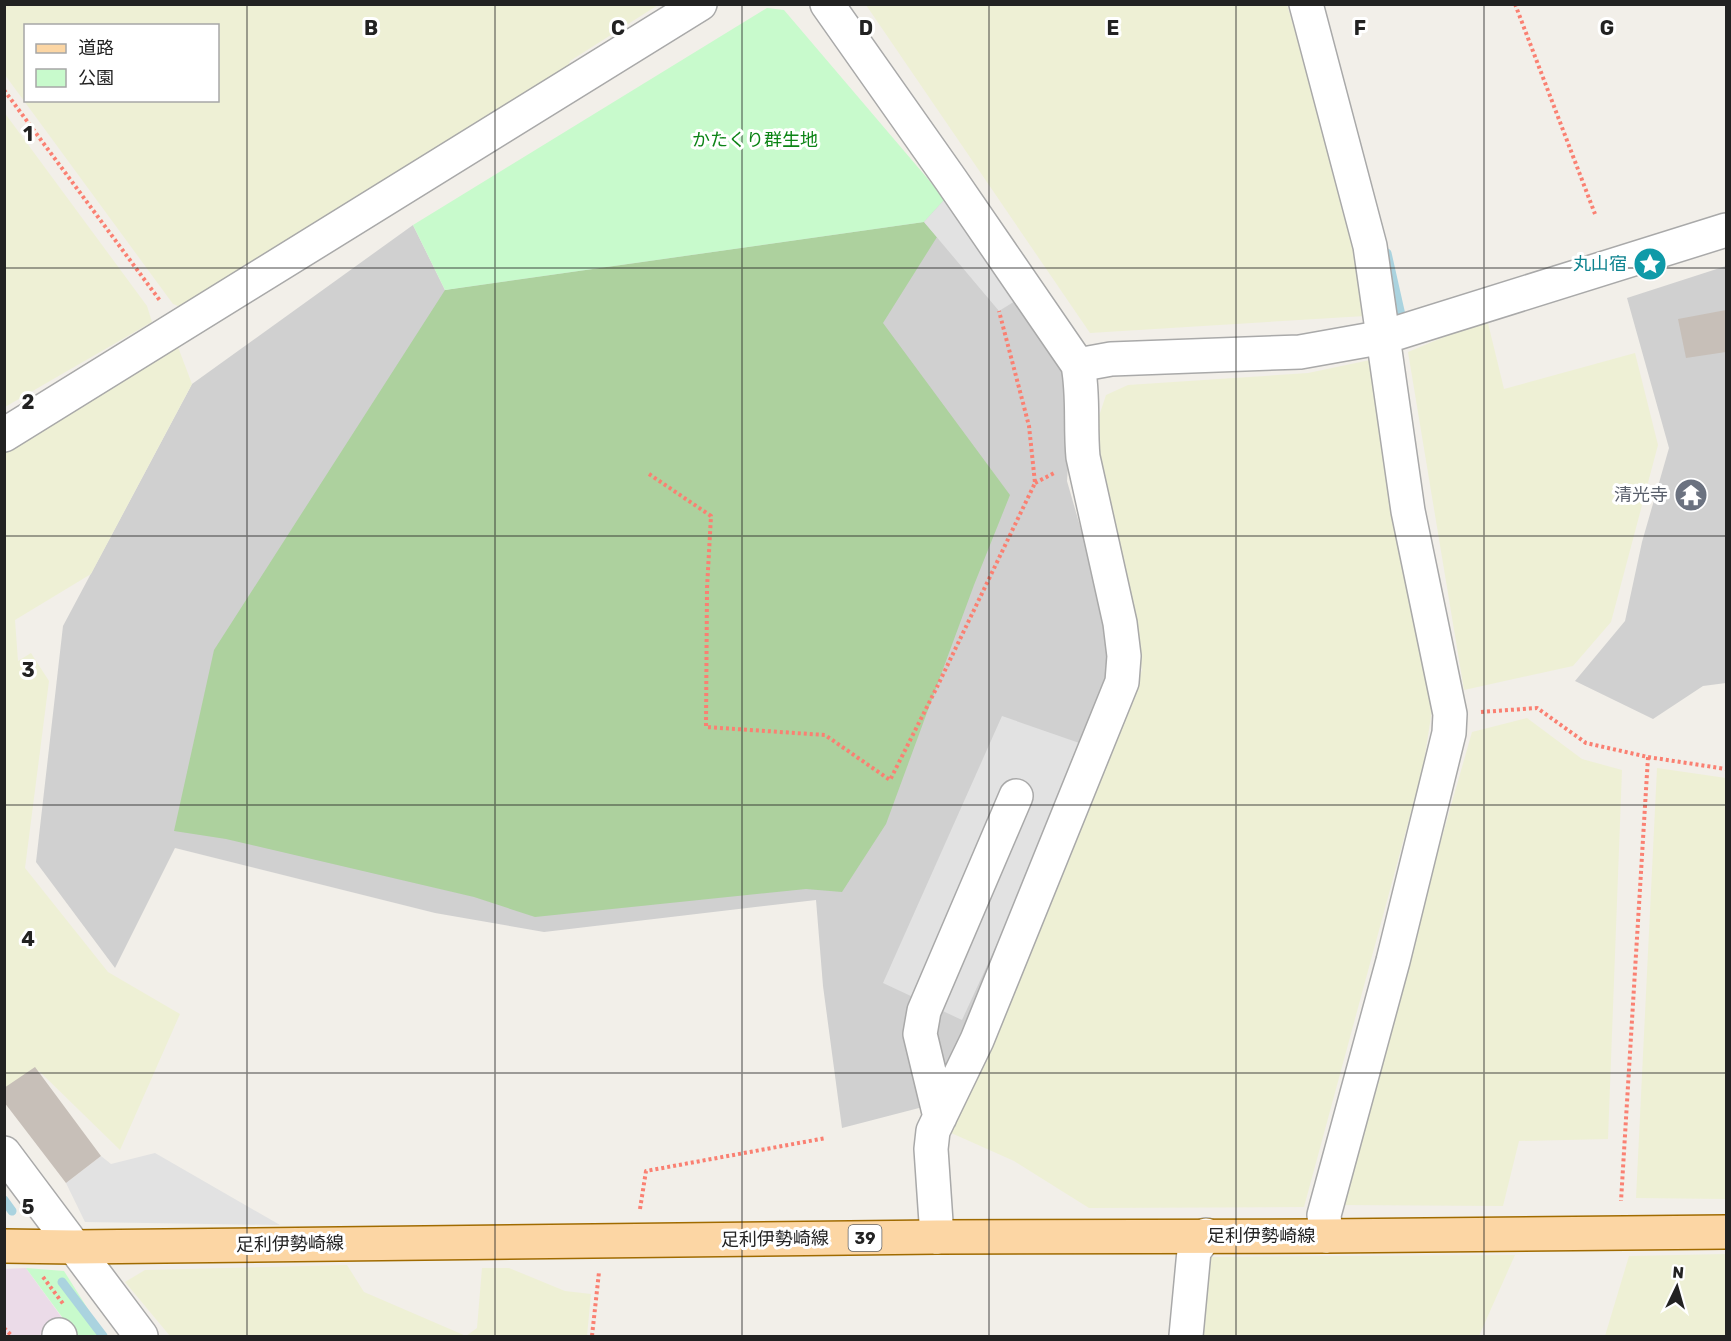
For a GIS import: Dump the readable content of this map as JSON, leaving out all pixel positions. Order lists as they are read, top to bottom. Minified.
{"streets":{"main road":["足利伊勢崎線","39"]},"parks":["かたくり群生地"],"places":{"place":["丸山宿"],"temple":["清光寺"]},"legend":["道路","公園"],"north":"top","grid":{"columns":["B","C","D","E","F","G"],"rows":["1","2","3","4","5"]}}
